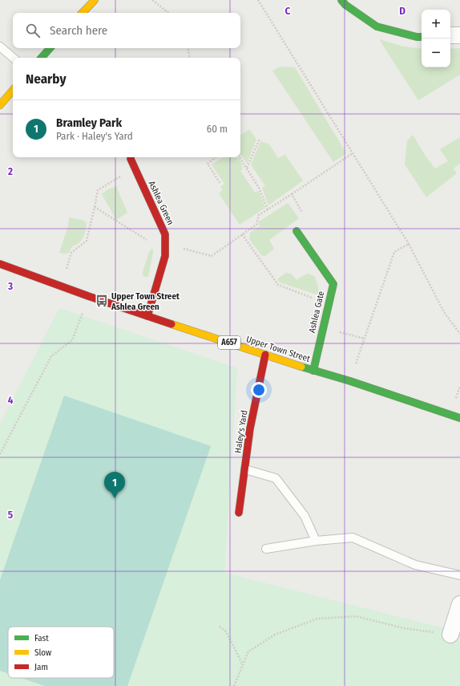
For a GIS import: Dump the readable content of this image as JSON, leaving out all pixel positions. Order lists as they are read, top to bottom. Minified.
{"streets":{"street":["Ashlea Green","Ashlea Gate","A657","Upper Town Street","Haley's Yard"]},"crossings":[["Ashlea Green","Upper Town Street"],["Ashlea Gate","Upper Town Street"],["Upper Town Street","Haley's Yard"]],"places":{"bus stop":["Upper Town Street Ashlea Green"]},"legend":["Fast","Slow","Jam"],"page":{"map_buttons":["+","−"],"search":"Search here","heading":"Nearby","list":[{"mark":"1","name":"Bramley Park","note":"Park · Haley's Yard","value":"60 m"}],"pins":"1"},"grid":{"columns":["C","D"],"rows":["2","3","4","5"]}}
